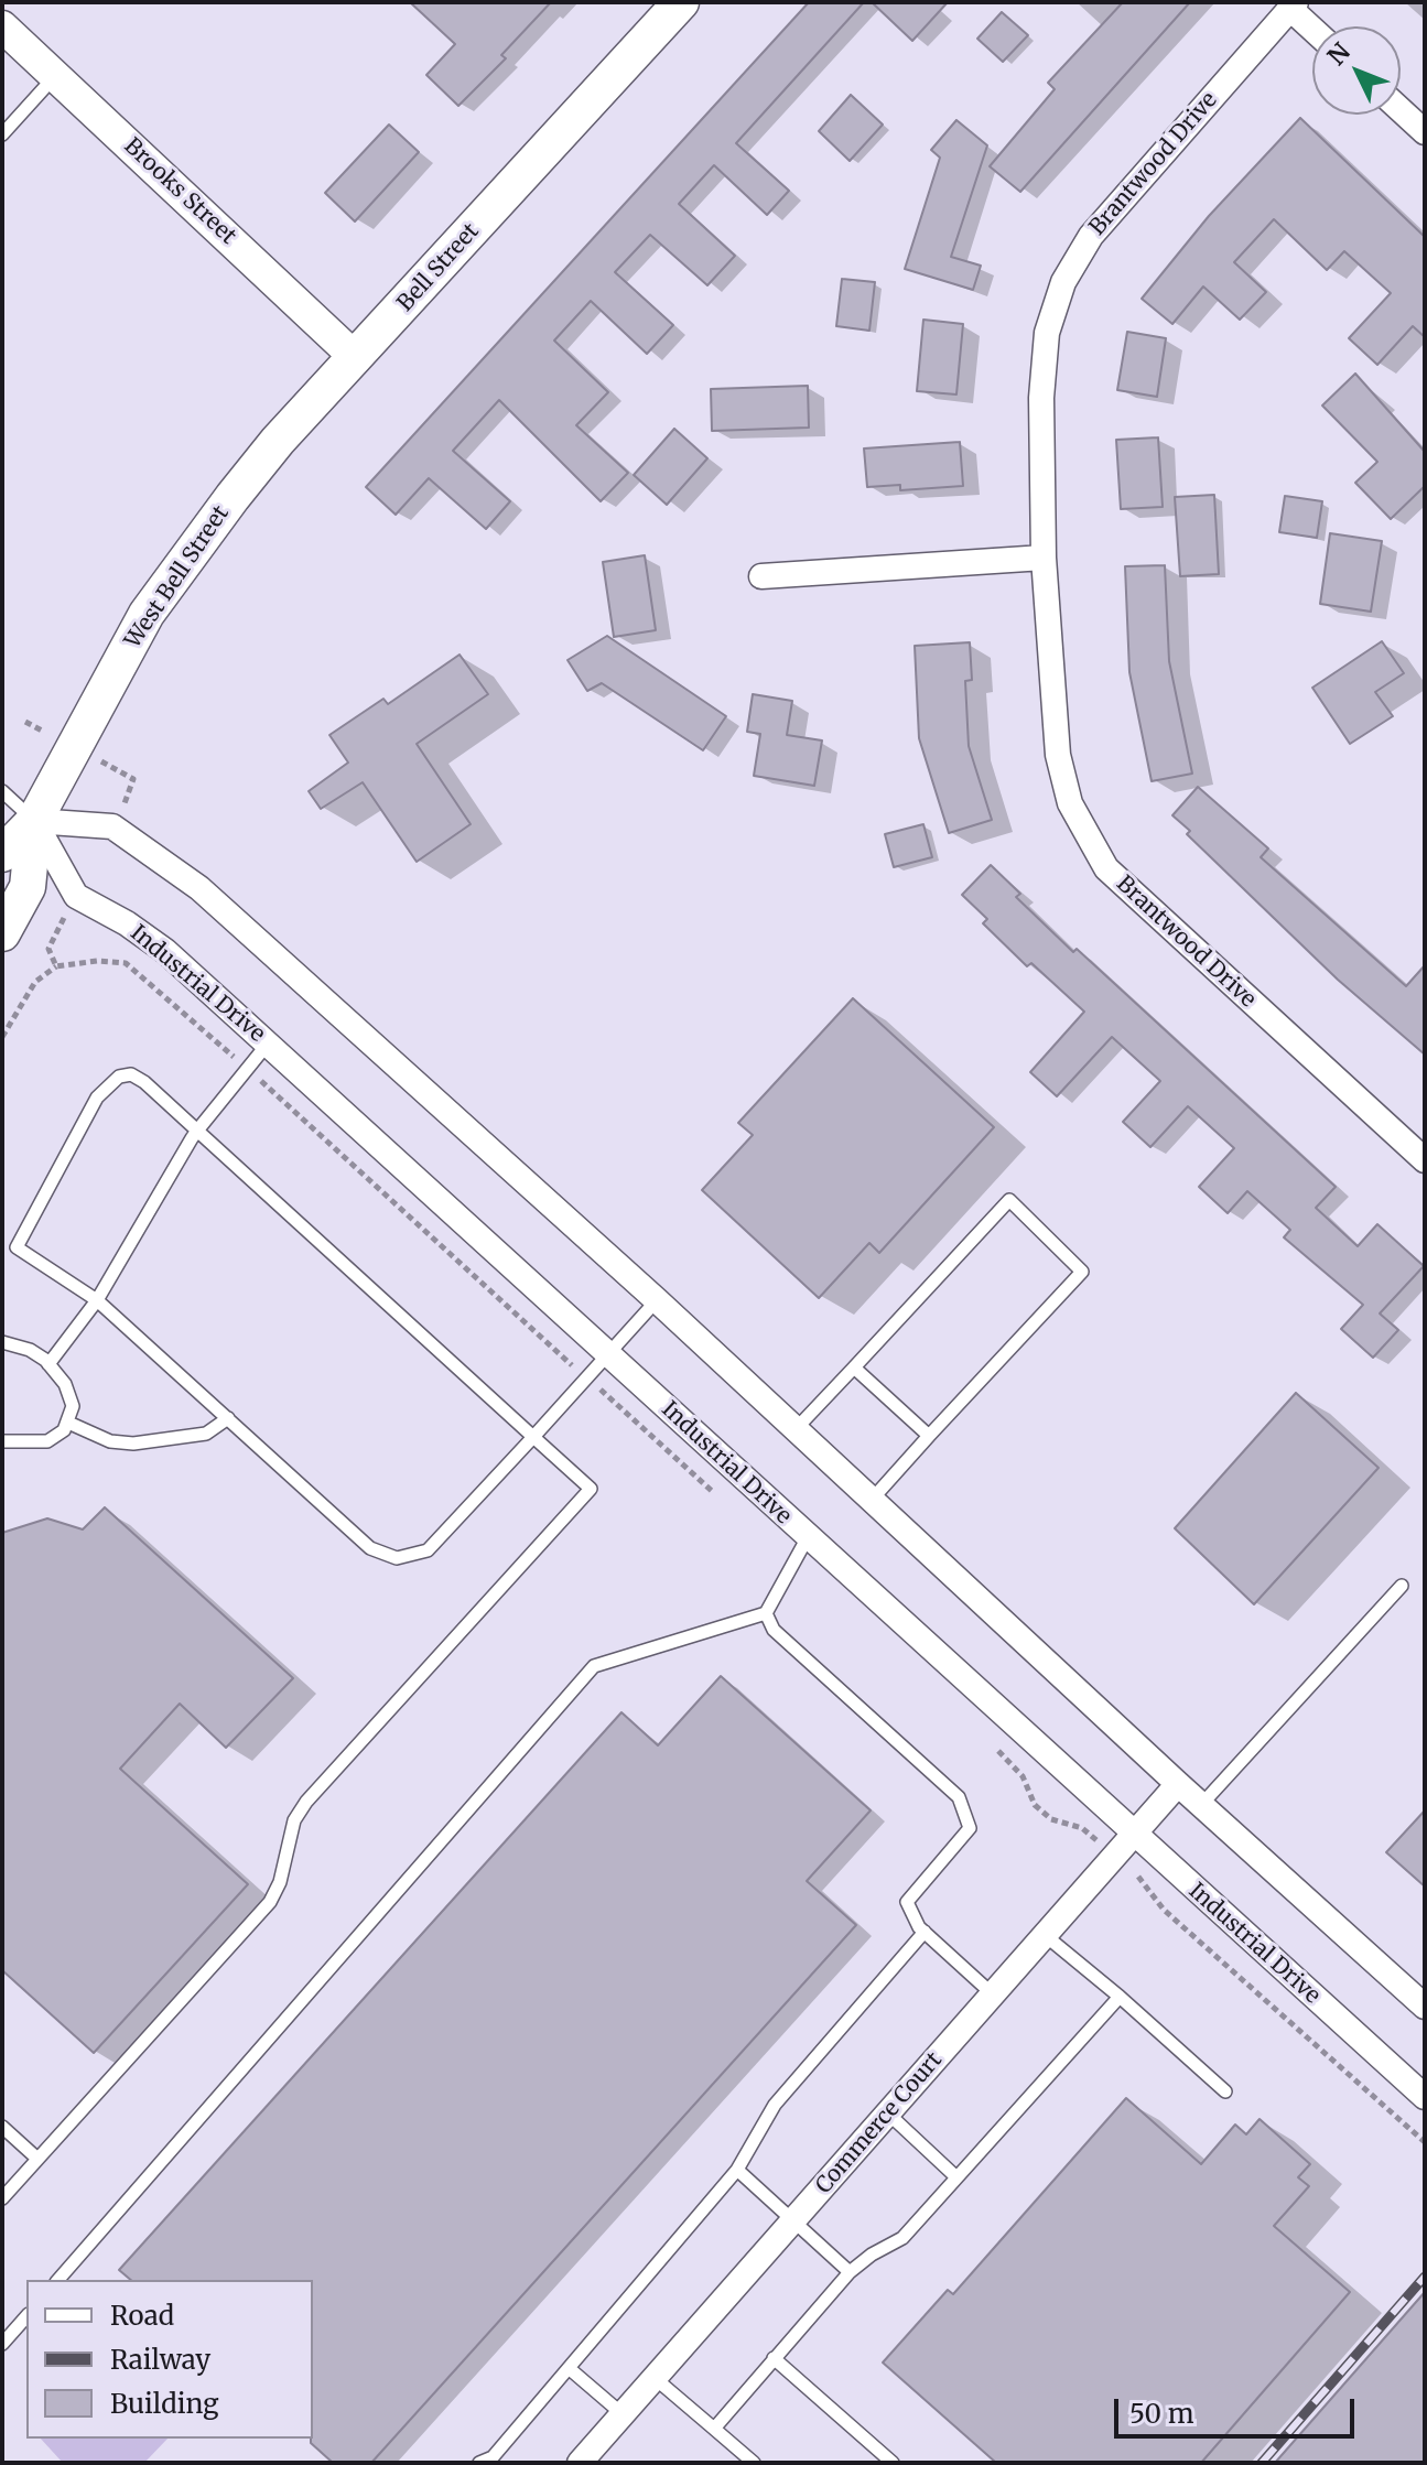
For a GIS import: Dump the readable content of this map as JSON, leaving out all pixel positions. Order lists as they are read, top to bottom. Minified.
{"streets":{"main road":["Bell Street","West Bell Street"],"street":["Brantwood Drive","Brooks Street","Industrial Drive","Commerce Court"]},"crossings":[["Brooks Street","Bell Street"],["Brooks Street","West Bell Street"],["Bell Street","West Bell Street"],["West Bell Street","Industrial Drive"],["Industrial Drive","Commerce Court"]],"legend":["Road","Railway","Building"],"scale_bar":"50 m","north":"top left"}
